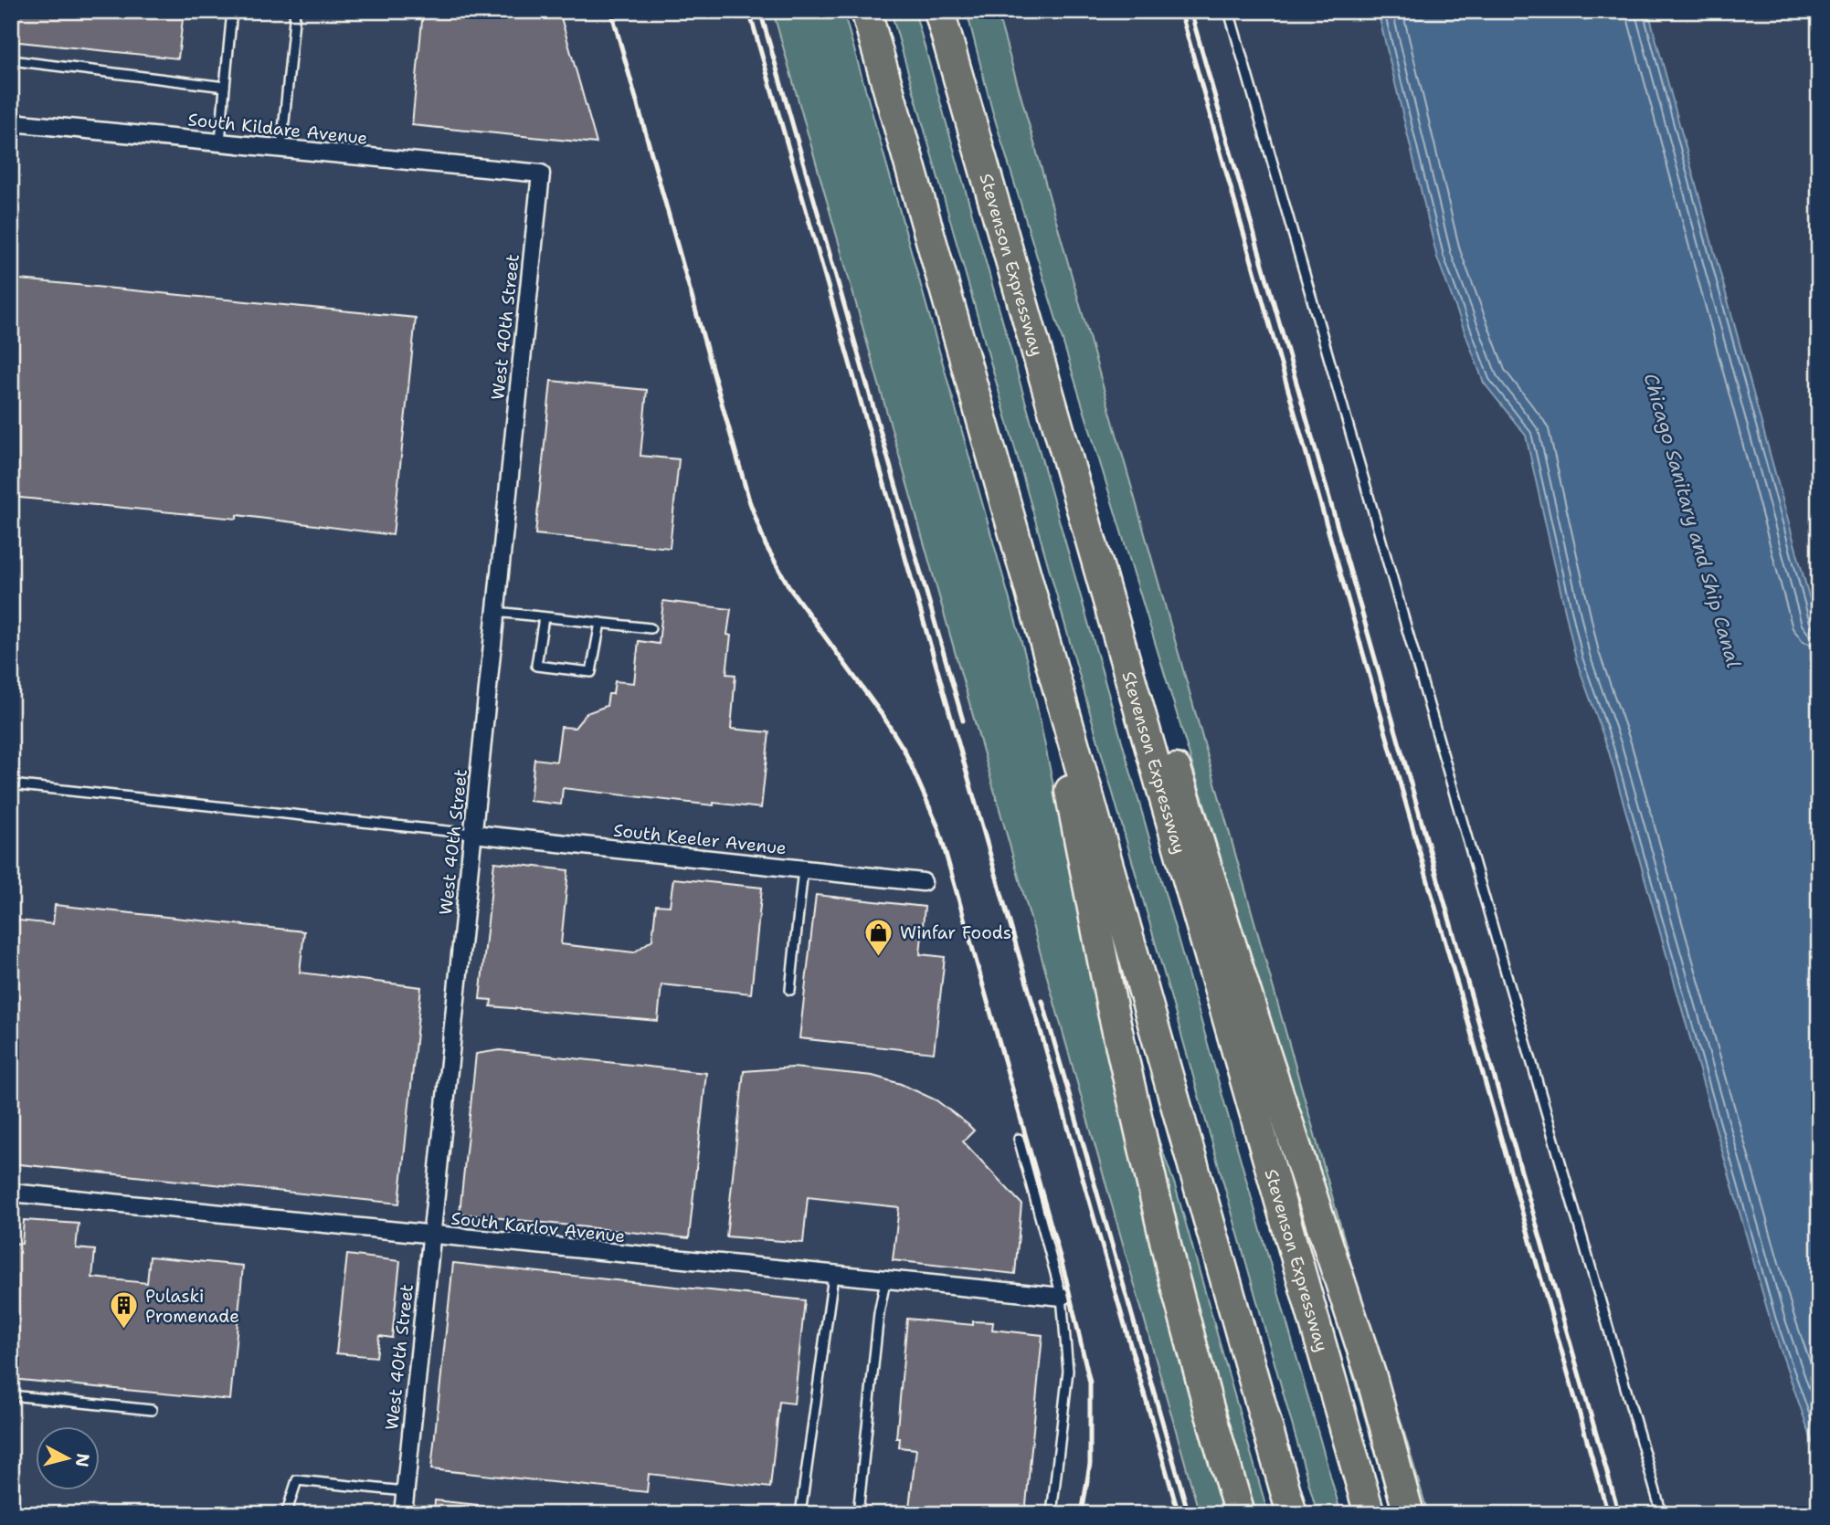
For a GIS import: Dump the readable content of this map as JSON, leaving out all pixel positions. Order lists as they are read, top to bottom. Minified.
{"streets":{"highway":["Stevenson Expressway"],"street":["South Kildare Avenue","West 40th Street","South Keeler Avenue","South Karlov Avenue"]},"crossings":[["South Kildare Avenue","West 40th Street"],["West 40th Street","South Keeler Avenue"],["West 40th Street","South Karlov Avenue"]],"water":["Chicago Sanitary and Ship Canal"],"places":{"shop":["Winfar Foods"],"building":["Pulaski Promenade"]},"north":"right"}
